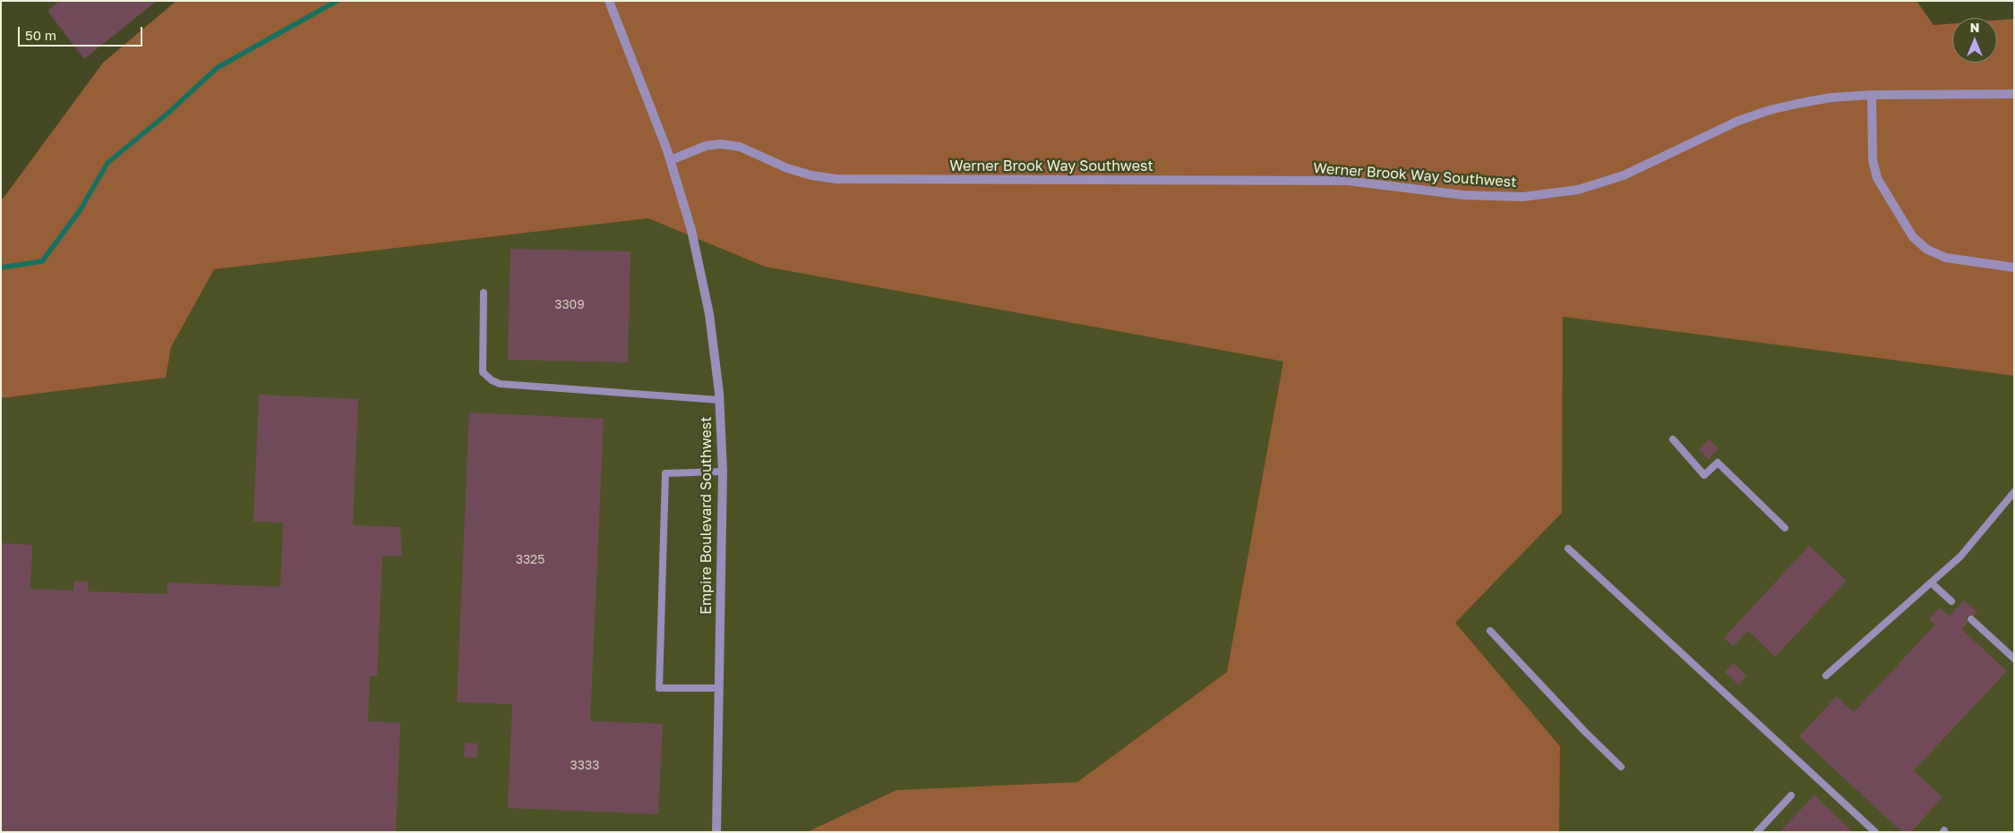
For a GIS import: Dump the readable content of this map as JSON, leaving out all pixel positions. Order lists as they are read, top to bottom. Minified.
{"streets":{"street":["Werner Brook Way Southwest","Empire Boulevard Southwest"]},"crossings":[["Werner Brook Way Southwest","Empire Boulevard Southwest"]],"house_numbers":["3309","3325","3333"],"scale_bar":"50 m","north":"top"}
